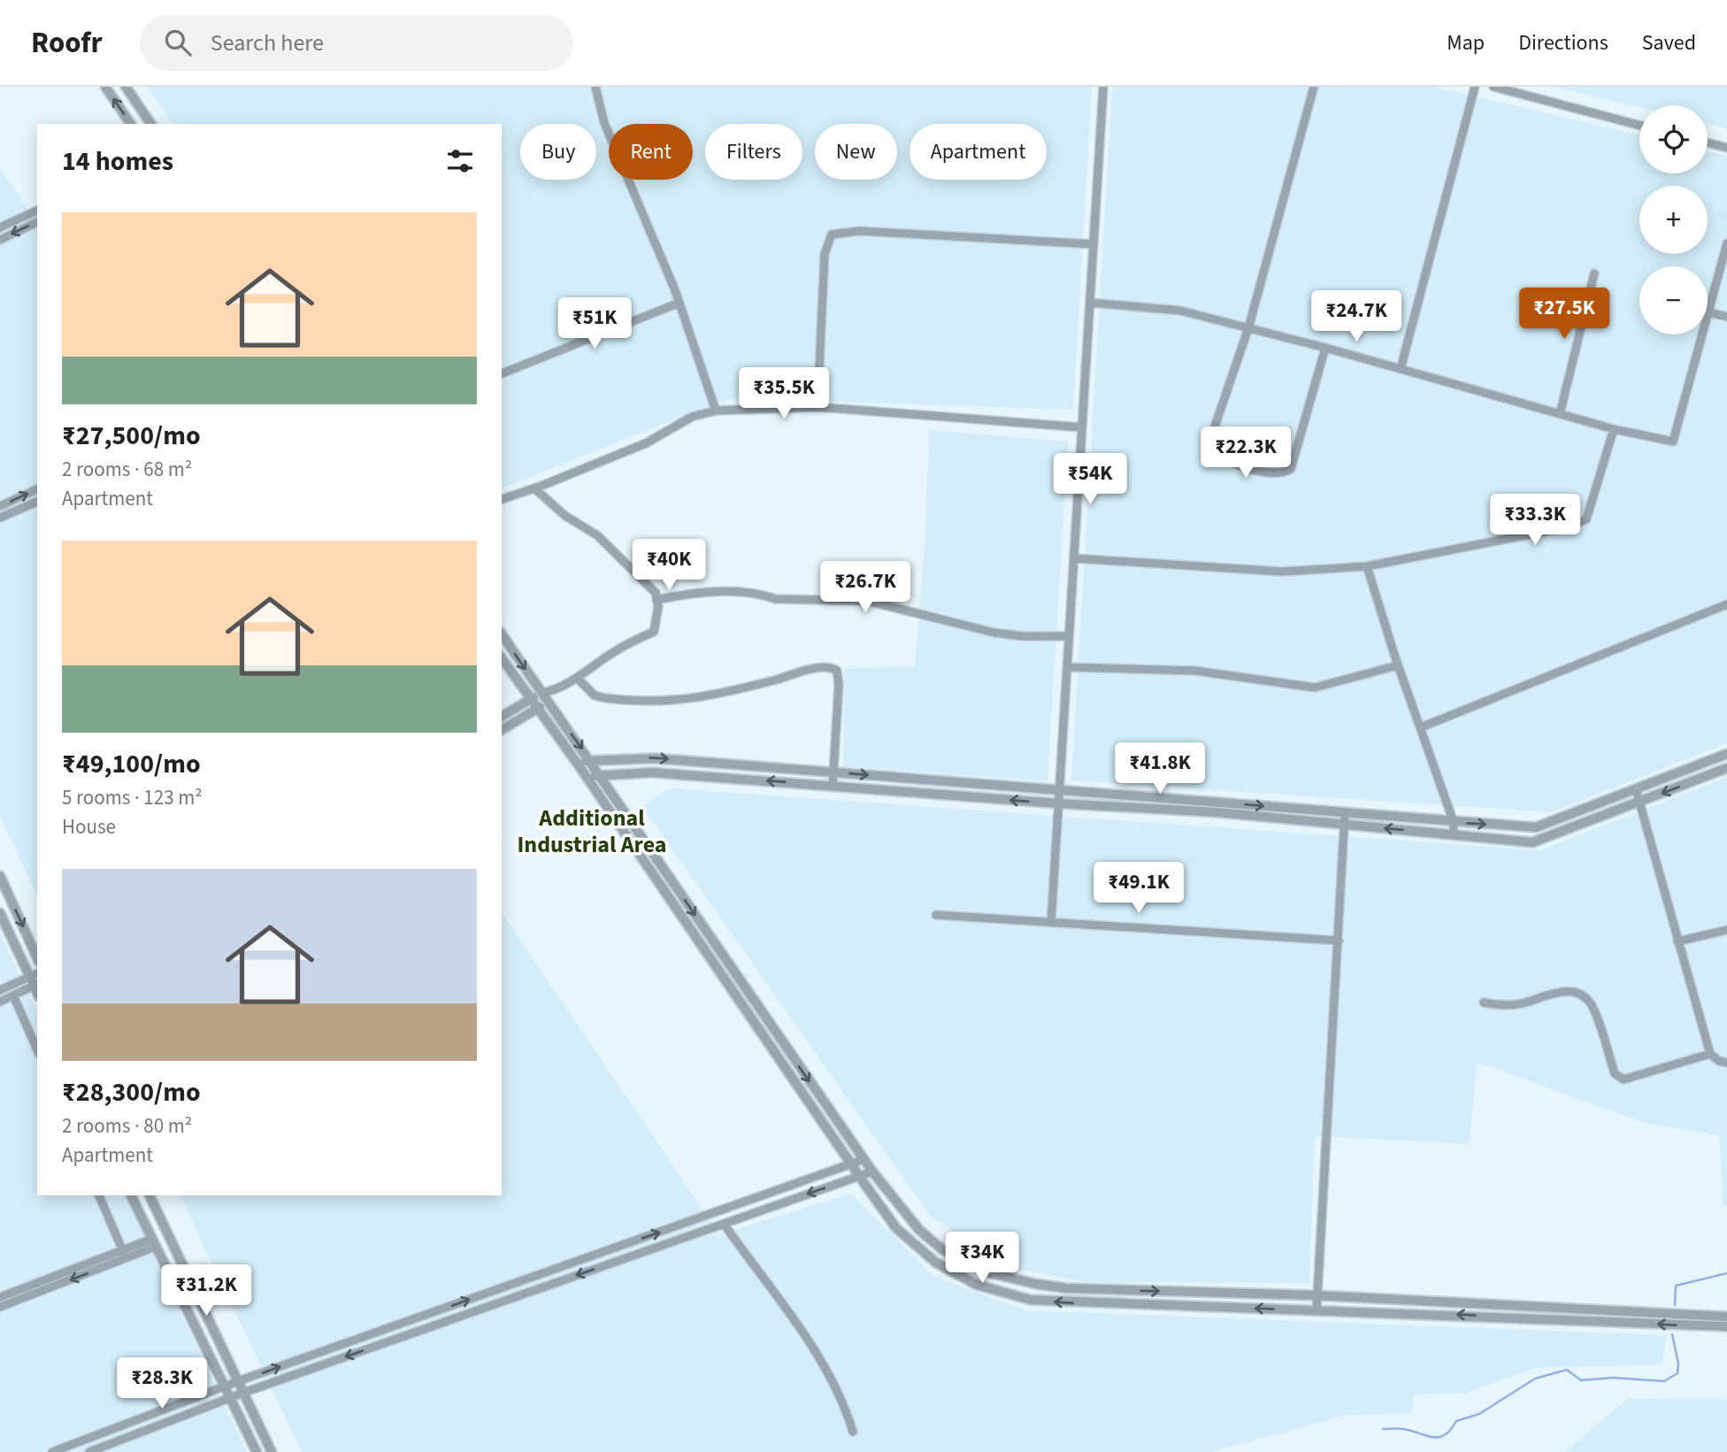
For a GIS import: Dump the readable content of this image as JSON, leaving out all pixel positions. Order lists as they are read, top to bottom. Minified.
{"districts":["Additional Industrial Area"],"page":{"header":"Roofr","search":"Search here","nav":["Map","Directions","Saved"],"map_buttons":["+","−"],"chip":["Buy","Rent","Filters","New","Apartment"],"heading":"14 homes","list":[{"name":"₹27,500/mo","note":"2 rooms · 68 m² · Apartment"},{"name":"₹49,100/mo","note":"5 rooms · 123 m² · House"},{"name":"₹28,300/mo","note":"2 rooms · 80 m² · Apartment"}],"price":["₹27.5K","₹24.7K","₹51K","₹35.5K","₹22.3K","₹54K","₹33.3K","₹40K","₹26.7K","₹41.8K","₹49.1K","₹34K","₹31.2K","₹28.3K"]}}
